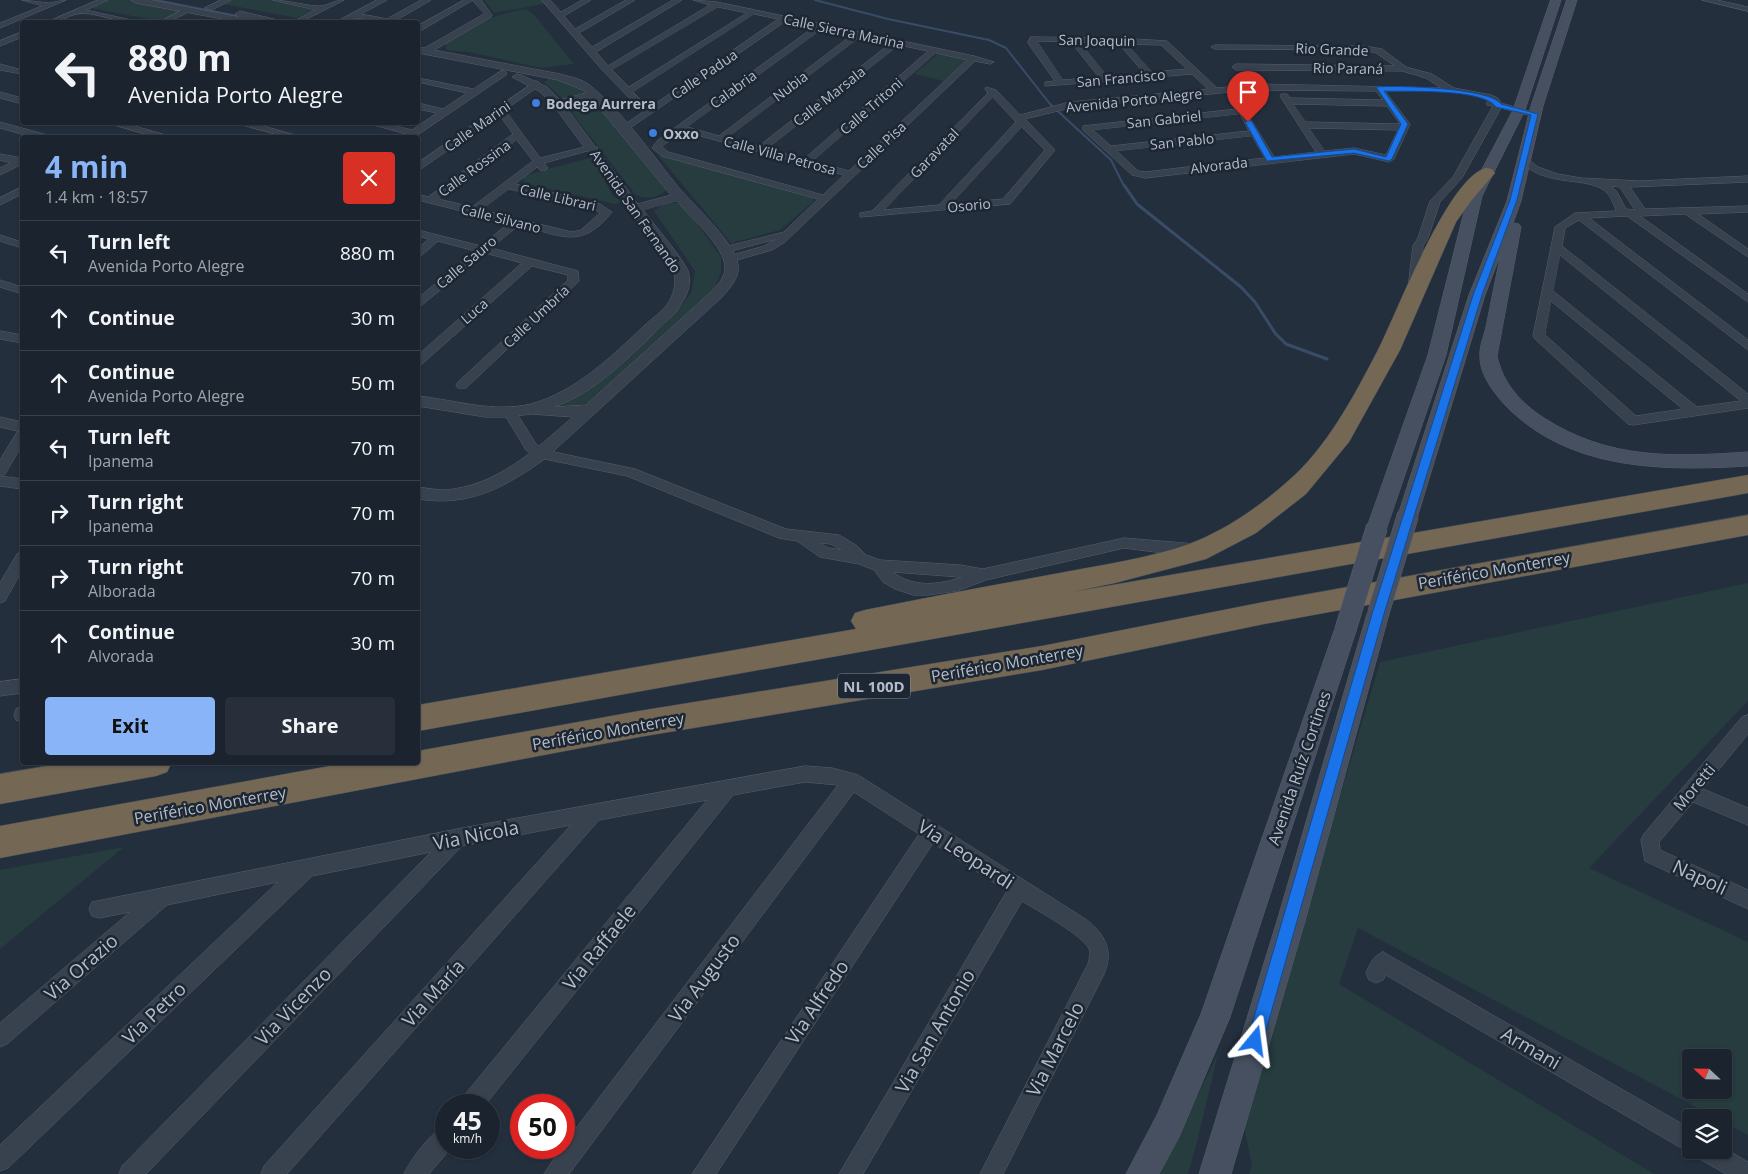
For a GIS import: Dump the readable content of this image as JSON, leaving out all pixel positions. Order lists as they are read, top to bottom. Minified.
{"streets":{"highway":["Periférico Monterrey","NL 100D"],"main road":["Avenida Ruíz Cortines"],"street":["Calle Sierra Marina","San Joaquin","Rio Grande","Rio Paraná","Calle Padua","San Francisco","Nubia","Calabria","Calle Marsala","Avenida Porto Alegre","Calle Tritoni","San Gabriel","Calle Marini","San Pablo","Calle Pisa","Garavatal","Calle Villa Petrosa","Alvorada","Calle Rossina","Calle Librari","Osorio","Avenida San Fernando","Calle Silvano","Calle Sauro","Luca","Calle Umbría","Moretti","Via Nicola","Via Leopardi","Napoli","Via Raffaele","Via Orazio","Via Augusto","Via María","Via Alfredo","Via Vicenzo","Via Petro","Via San Antonio","Armani","Via Marcelo"]},"crossings":[["Calle Sierra Marina","Calle Padua"],["Calle Sierra Marina","Nubia"],["Calle Sierra Marina","Calabria"],["Calle Sierra Marina","Calle Marsala"],["Calle Sierra Marina","Calle Tritoni"],["Calle Sierra Marina","Calle Pisa"],["San Joaquin","San Francisco"],["Rio Grande","Rio Paraná"],["Rio Grande","Avenida Porto Alegre"],["Rio Paraná","Avenida Porto Alegre"],["Nubia","Calle Villa Petrosa"],["Calabria","Calle Pisa"],["Calabria","Calle Villa Petrosa"],["Calle Marsala","Calle Villa Petrosa"],["Avenida Porto Alegre","Garavatal"],["Avenida Porto Alegre","Osorio"],["Calle Tritoni","Calle Villa Petrosa"],["San Gabriel","San Pablo"],["San Gabriel","Alvorada"],["Calle Marini","Avenida San Fernando"],["San Pablo","Alvorada"],["Calle Pisa","Calle Villa Petrosa"],["Garavatal","Osorio"],["Calle Rossina","Calle Silvano"],["Calle Librari","Calle Silvano"],["Calle Silvano","Calle Sauro"],["Calle Sauro","Calle Umbría"],["Luca","Calle Umbría"],["Moretti","Napoli"],["Via Nicola","Via Leopardi"],["Via Nicola","Via Raffaele"],["Via Nicola","Via Orazio"],["Via Nicola","Via Augusto"],["Via Nicola","Via María"],["Via Nicola","Via Vicenzo"],["Via Nicola","Via Petro"],["Via Leopardi","Via Augusto"],["Via Leopardi","Via Alfredo"],["Via Leopardi","Via San Antonio"],["Via Leopardi","Via Marcelo"]],"places":["Bodega Aurrera","Oxxo"],"north":"left","page":{"turn":["880 m","Avenida Porto Alegre"],"heading":["4 min","1.4 km · 18:57"],"list":[{"name":"Turn left","note":"Avenida Porto Alegre","value":"880 m"},{"name":"Continue","value":"30 m"},{"name":"Continue","note":"Avenida Porto Alegre","value":"50 m"},{"name":"Turn left","note":"Ipanema","value":"70 m"},{"name":"Turn right","note":"Ipanema","value":"70 m"},{"name":"Turn right","note":"Alborada","value":"70 m"},{"name":"Continue","note":"Alvorada","value":"30 m"}],"buttons":["Exit","Share"],"speed":"45 km/h","limit":"50"}}
